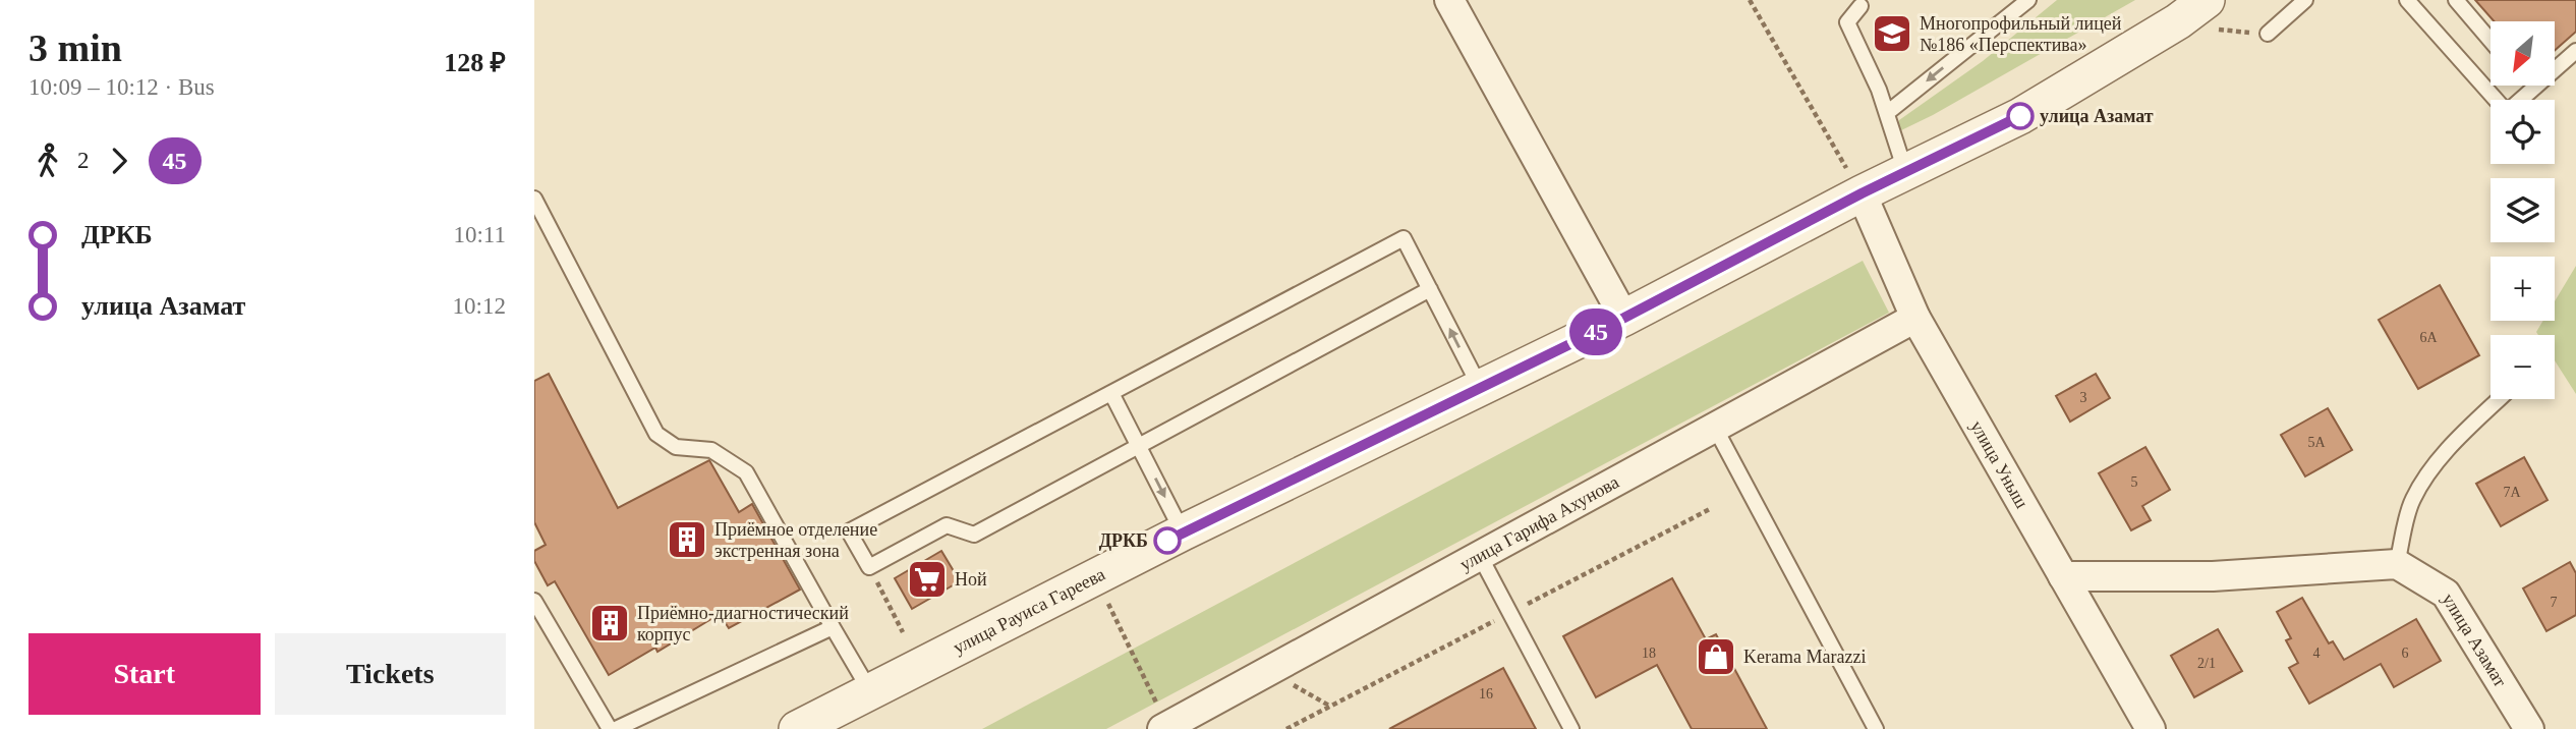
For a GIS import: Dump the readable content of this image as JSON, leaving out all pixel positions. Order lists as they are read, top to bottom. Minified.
{"streets":{"street":["улица Уныш","улица Гарифа Ахунова","улица Рауиса Гареева","улица Азамат"]},"crossings":[["улица Уныш","улица Гарифа Ахунова"],["улица Уныш","улица Рауиса Гареева"]],"places":{"school or university":["Многопрофильный лицей №186 «Перспектива»"],"other":["улица Азамат","ДРКБ"],"building":["Приёмное отделение экстренная зона","Приёмно-диагностический корпус"],"supermarket":["Ной"],"shop":["Kerama Marazzi"]},"lines":["bus line 45"],"house_numbers":["6А","3","5А","5","7А","7","18","4","6","2/1","16"],"north":"bottom left","page":{"heading":["3 min","10:09 – 10:12 · Bus","128 ₽"],"on_map":"45","map_buttons":["+","−"],"legs":["2","45"],"list":[{"name":"ДРКБ","value":"10:11"},{"name":"улица Азамат","value":"10:12"}],"buttons":["Start","Tickets"]}}
